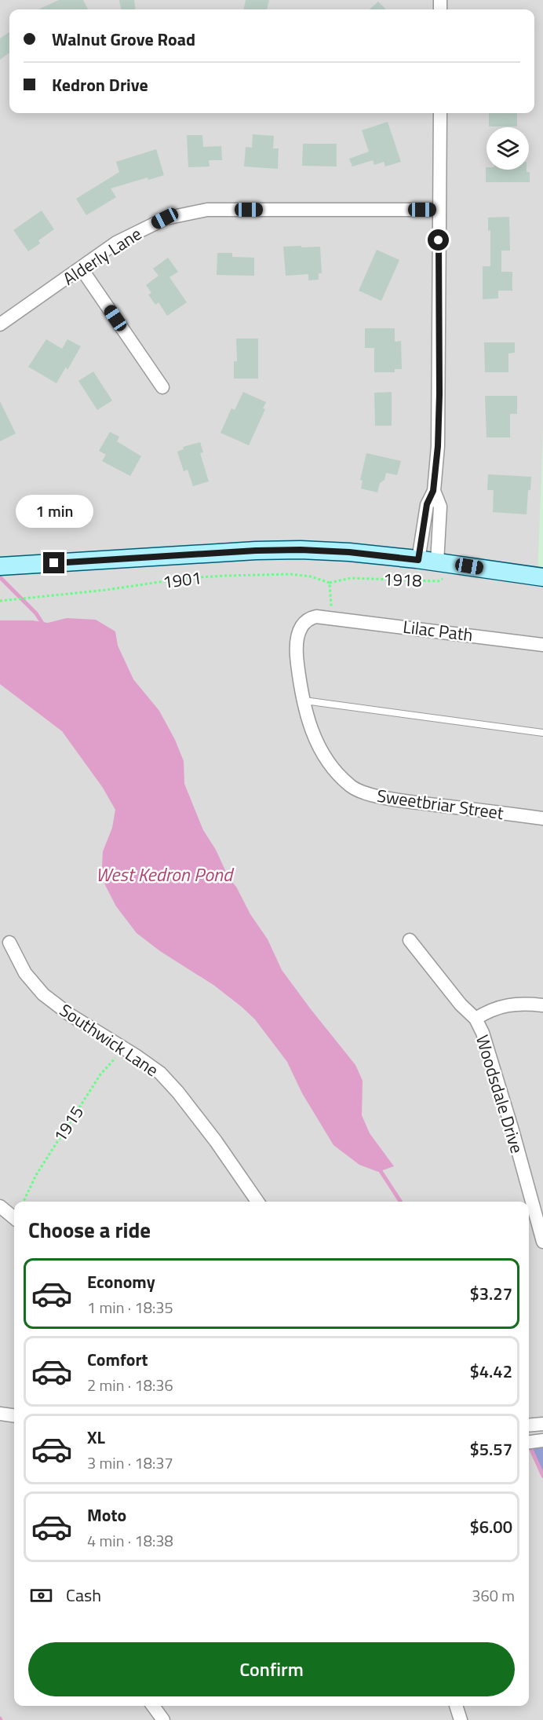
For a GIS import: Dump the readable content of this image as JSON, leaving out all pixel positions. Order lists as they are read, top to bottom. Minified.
{"streets":{"street":["Alderly Lane","Lilac Path","Sweetbriar Street","Southwick Lane","Woodsdale Drive"],"path":["1901","1918","1915"]},"crossings":[["1901","1918"],["Lilac Path","Sweetbriar Street"],["Southwick Lane","1915"]],"water":["West Kedron Pond"],"page":{"banner":["Walnut Grove Road","Kedron Drive"],"bubble":"1 min","heading":"Choose a ride","list":[{"name":"Economy","note":"1 min · 18:35","value":"$3.27"},{"name":"Comfort","note":"2 min · 18:36","value":"$4.42"},{"name":"XL","note":"3 min · 18:37","value":"$5.57"},{"name":"Moto","note":"4 min · 18:38","value":"$6.00"}],"pay":["Cash","360 m"],"buttons":"Confirm"}}
